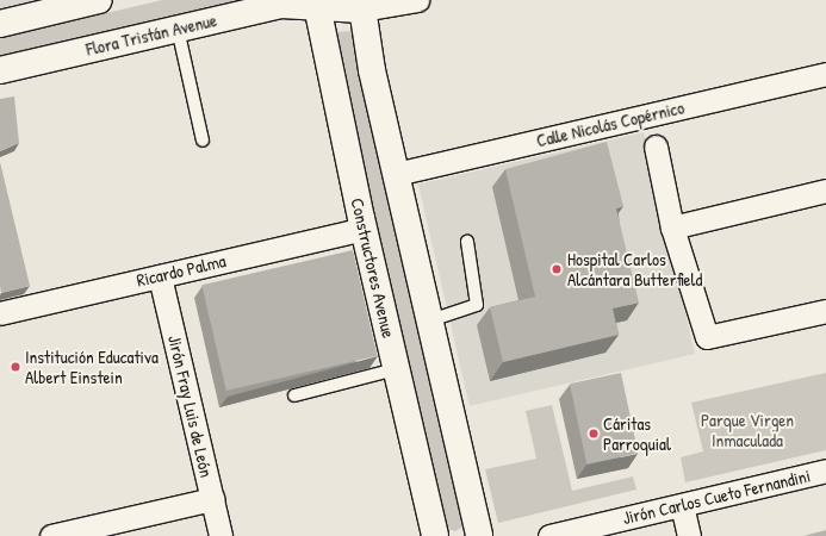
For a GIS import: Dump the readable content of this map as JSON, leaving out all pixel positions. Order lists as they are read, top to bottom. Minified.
{"streets":{"street":["Flora Tristán Avenue","Calle Nicolás Copérnico","Constructores Avenue","Ricardo Palma","Jirón Fray Luis de León","Jirón Carlos Cueto Fernandini"]},"crossings":[["Flora Tristán Avenue","Constructores Avenue"],["Constructores Avenue","Ricardo Palma"],["Ricardo Palma","Jirón Fray Luis de León"]],"parks":["Parque Virgen Inmaculada"],"places":["Hospital Carlos Alcántara Butterfield","Institución Educativa Albert Einstein","Cáritas Parroquial"]}
